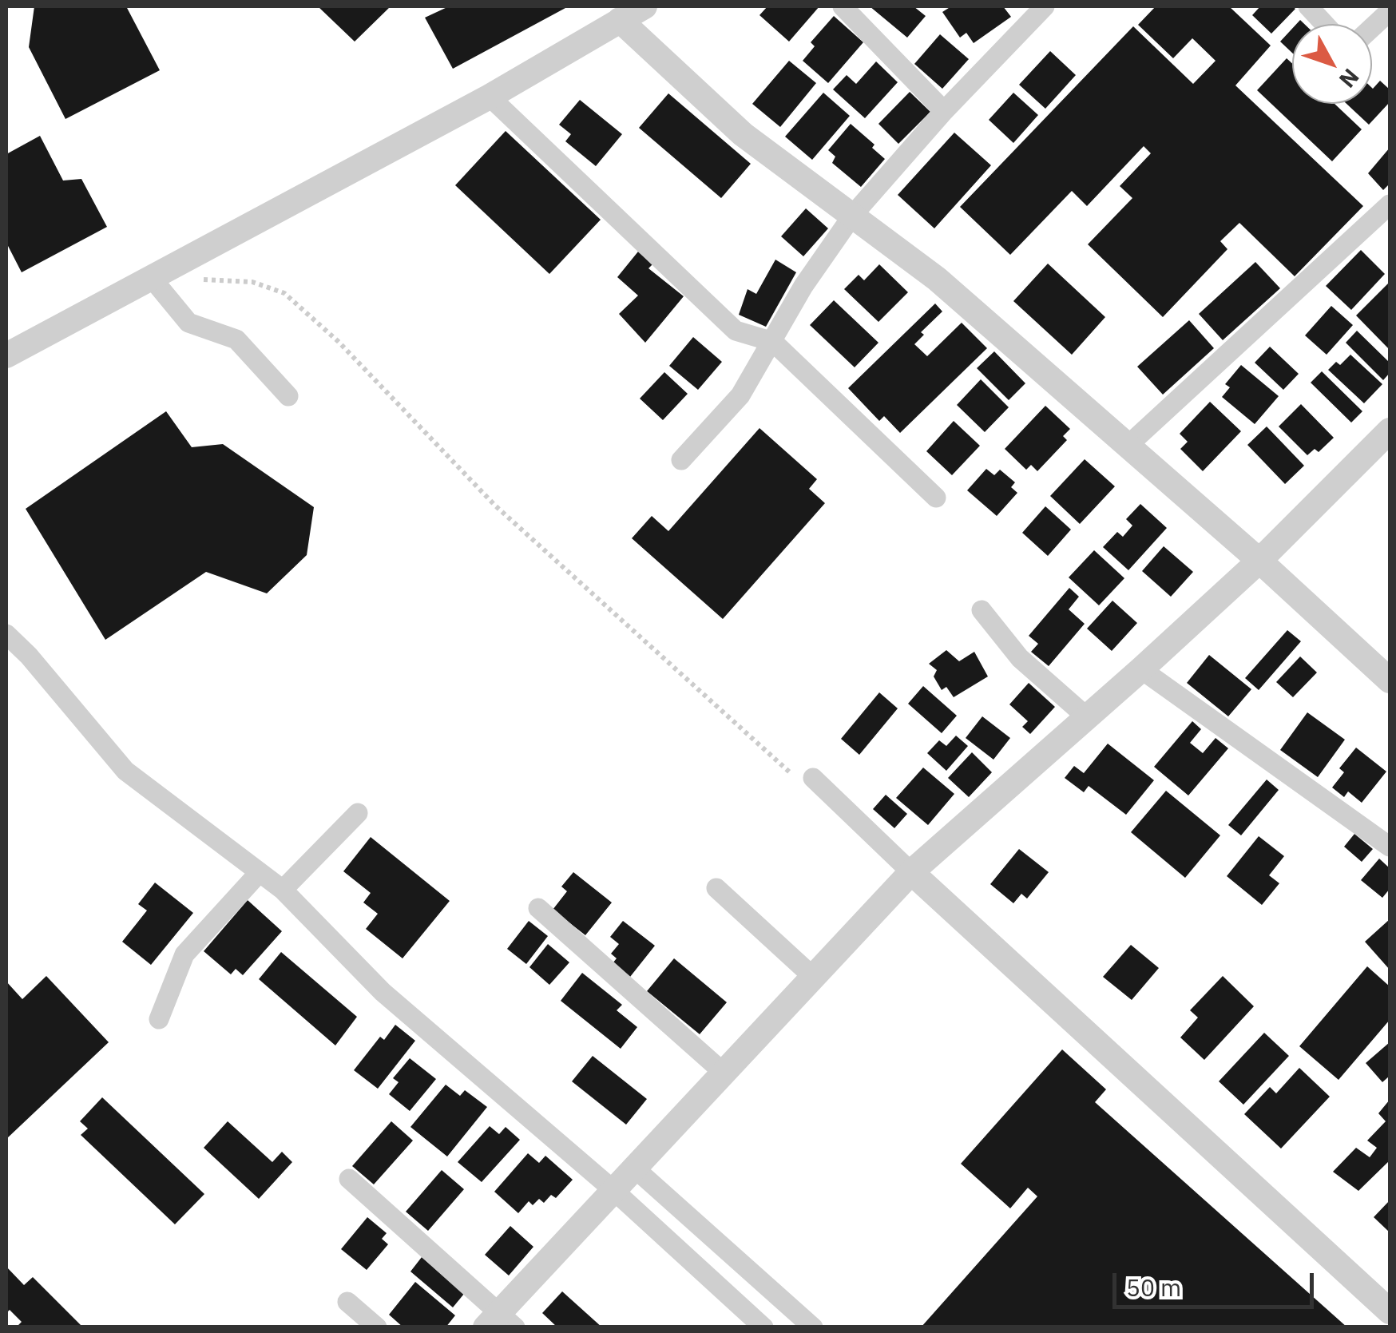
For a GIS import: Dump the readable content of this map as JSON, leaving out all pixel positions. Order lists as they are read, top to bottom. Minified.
{"scale_bar":"50 m","north":"bottom right"}
